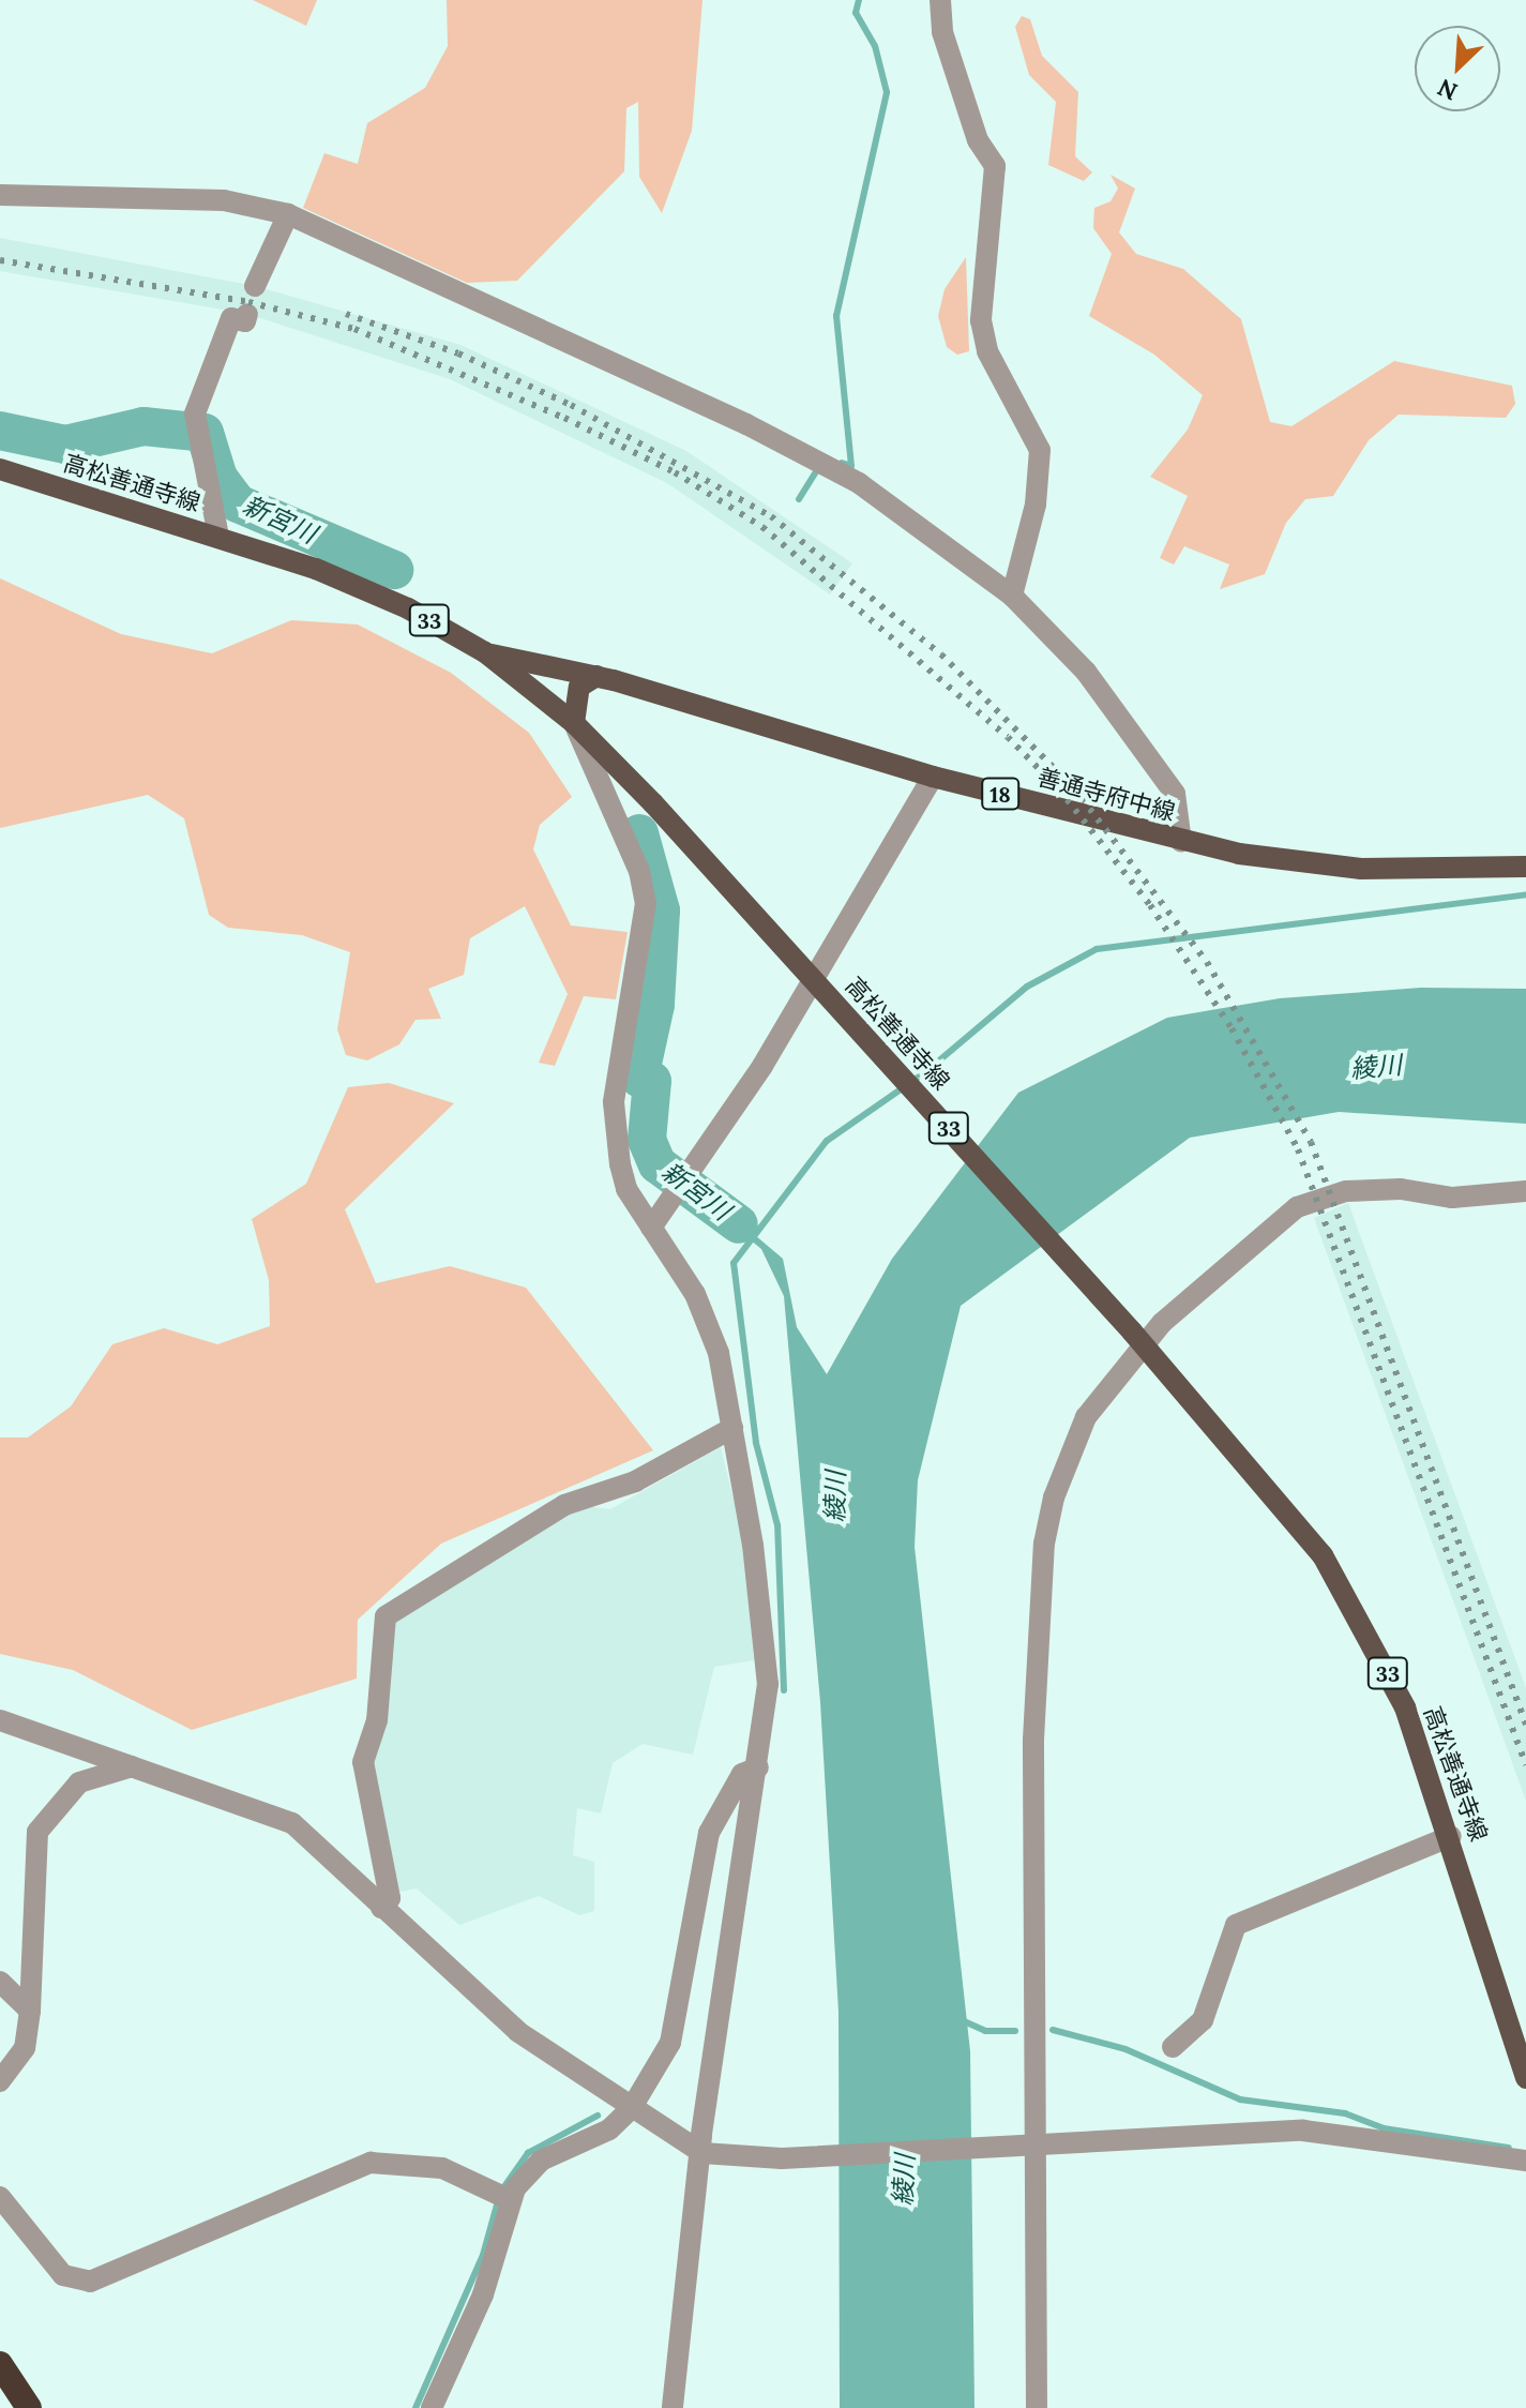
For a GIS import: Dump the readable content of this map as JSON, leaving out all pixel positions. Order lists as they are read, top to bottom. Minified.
{"streets":{"main road":["高松善通寺線","33","18","善通寺府中線"]},"crossings":[["高松善通寺線","善通寺府中線"]],"water":["新宮川","綾川"],"north":"bottom left"}
